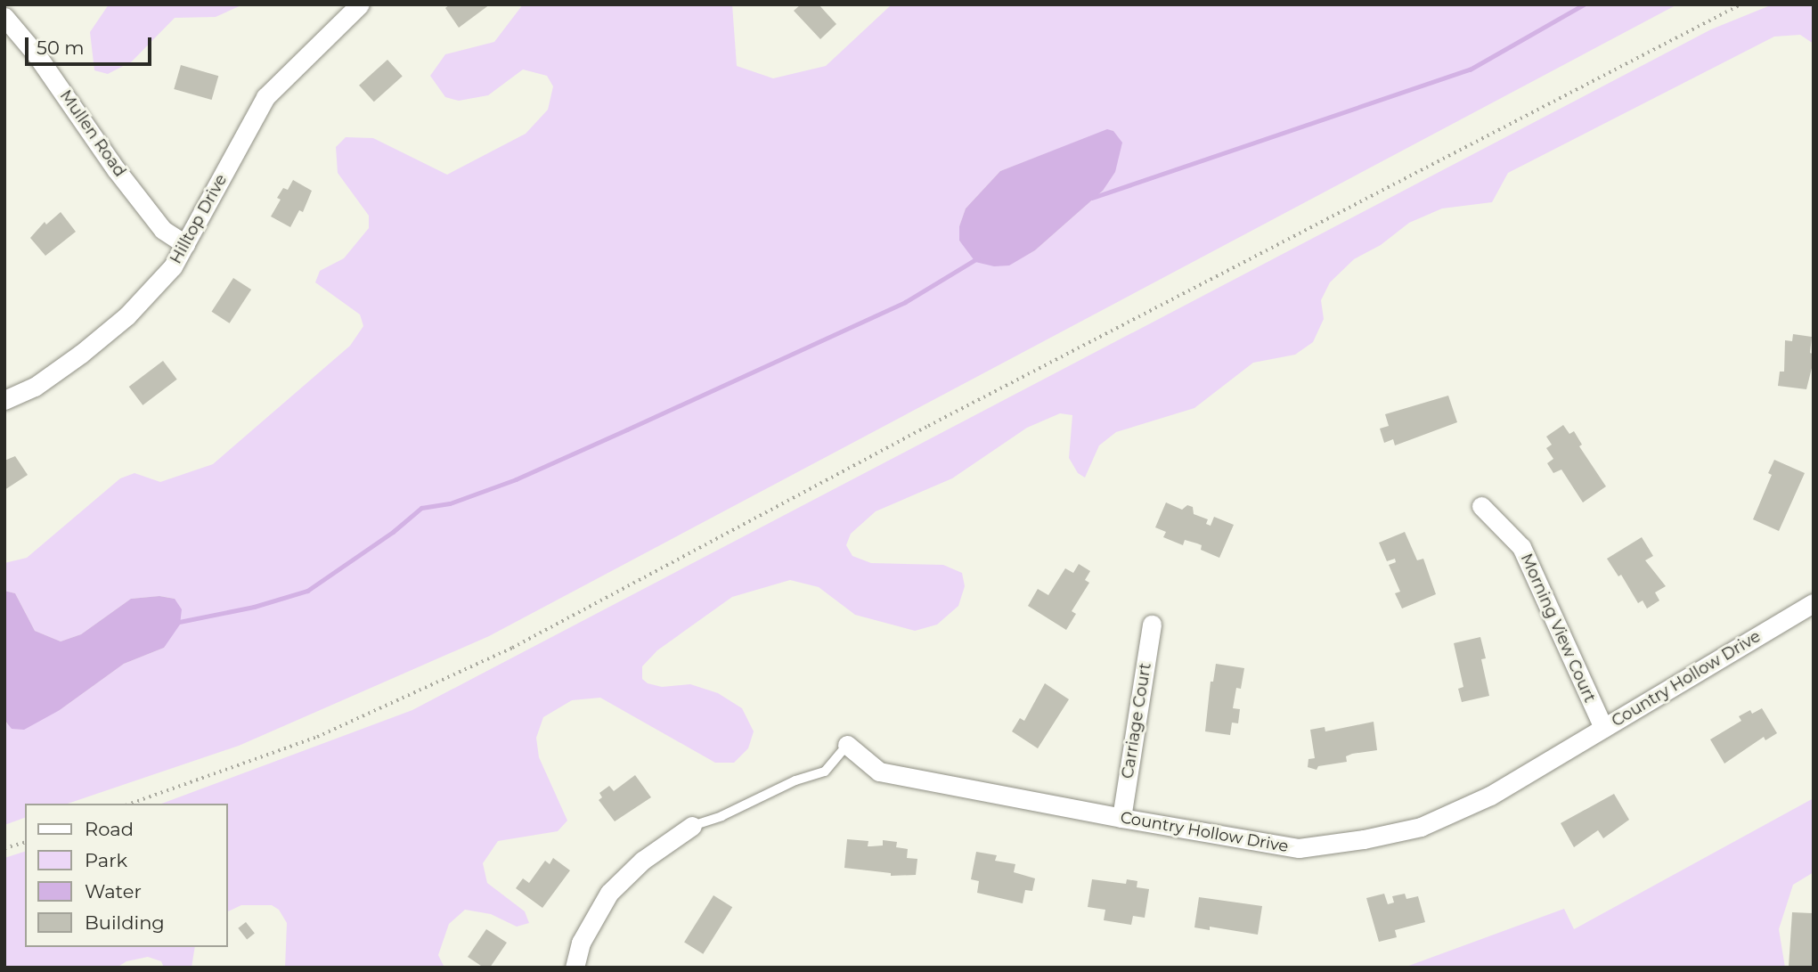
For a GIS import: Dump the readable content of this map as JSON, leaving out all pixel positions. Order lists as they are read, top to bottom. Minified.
{"streets":{"street":["Mullen Road","Hilltop Drive","Morning View Court","Country Hollow Drive","Carriage Court"]},"crossings":[["Mullen Road","Hilltop Drive"],["Morning View Court","Country Hollow Drive"],["Country Hollow Drive","Carriage Court"]],"legend":["Road","Park","Water","Building"],"scale_bar":"50 m"}
